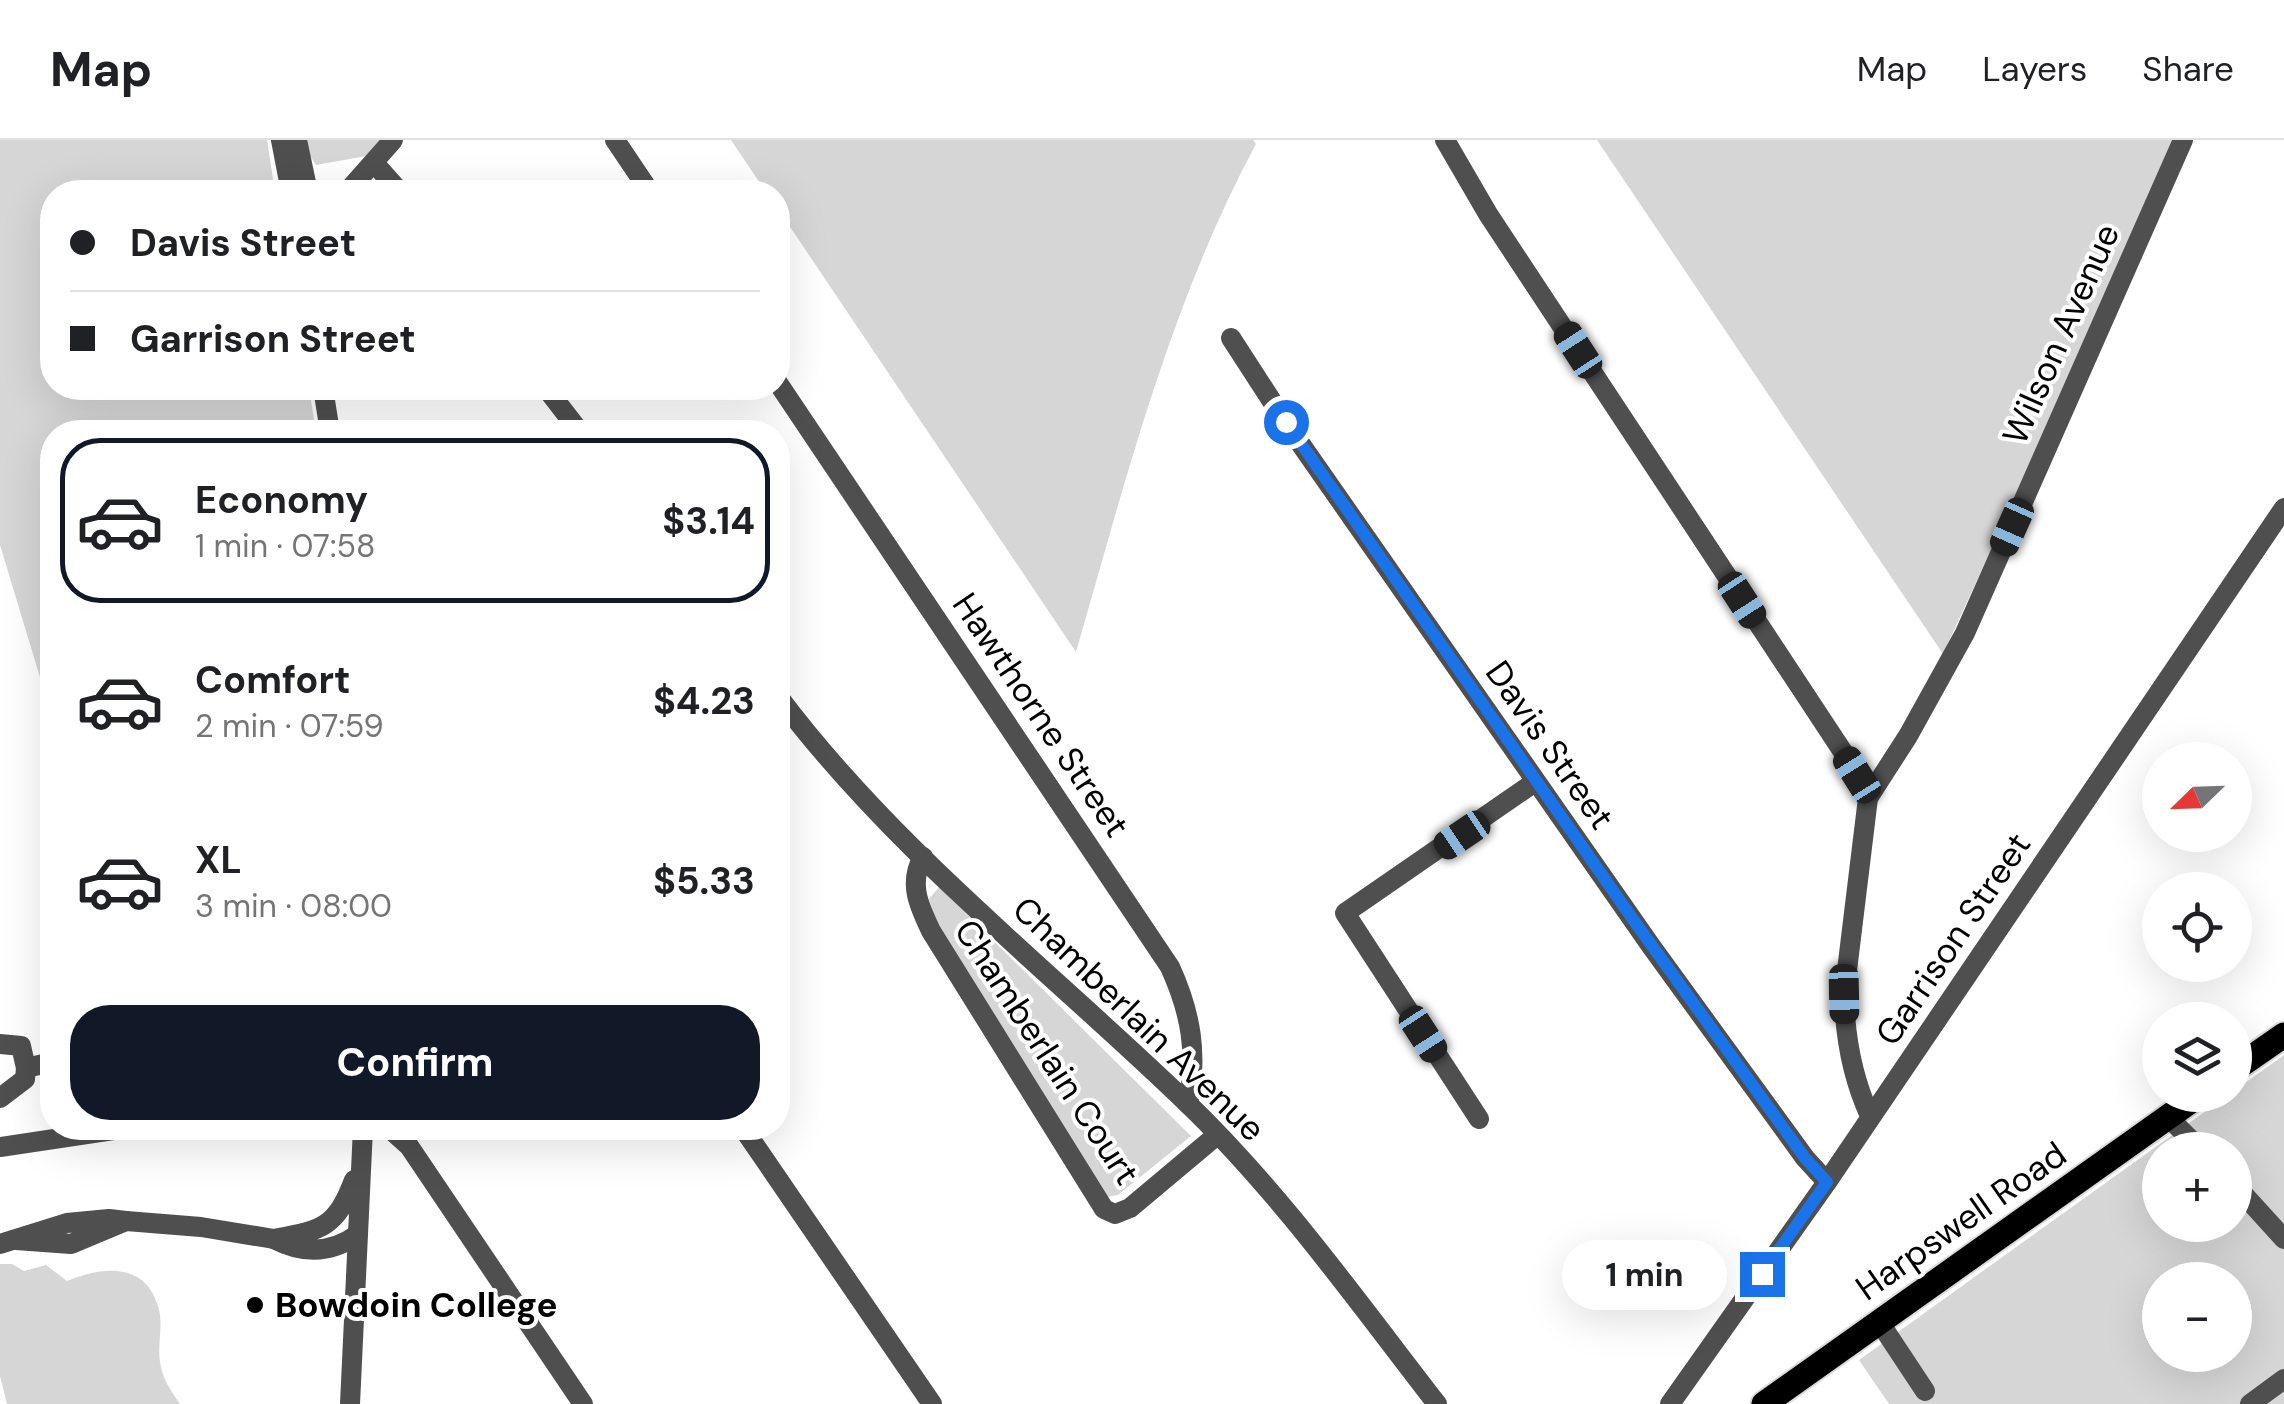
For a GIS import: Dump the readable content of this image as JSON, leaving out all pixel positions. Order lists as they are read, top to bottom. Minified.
{"streets":{"main road":["Harpswell Road"],"street":["Wilson Avenue","Hawthorne Street","Davis Street","Garrison Street","Chamberlain Avenue","Chamberlain Court"]},"crossings":[["Wilson Avenue","Garrison Street"],["Hawthorne Street","Chamberlain Avenue"],["Davis Street","Garrison Street"],["Chamberlain Avenue","Chamberlain Court"]],"places":["Bowdoin College"],"north":"bottom left","page":{"header":"Map","nav":["Map","Layers","Share"],"banner":["Davis Street","Garrison Street"],"list":[{"name":"Economy","note":"1 min · 07:58","value":"$3.14"},{"name":"Comfort","note":"2 min · 07:59","value":"$4.23"},{"name":"XL","note":"3 min · 08:00","value":"$5.33"}],"map_buttons":["+","−"],"buttons":"Confirm","bubble":"1 min"}}
